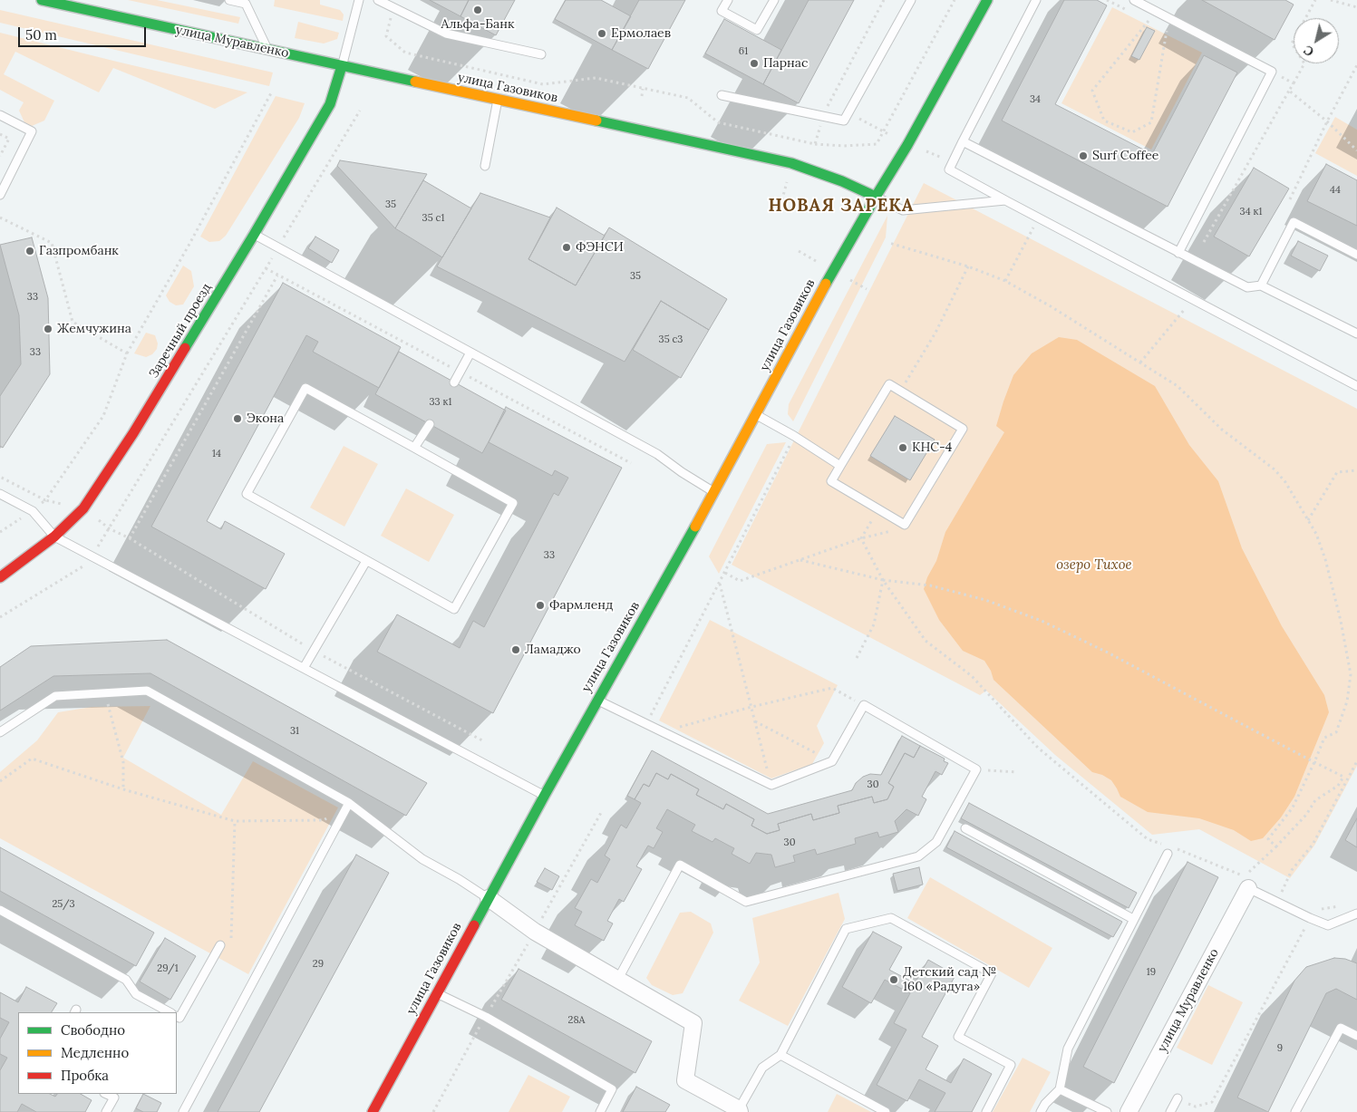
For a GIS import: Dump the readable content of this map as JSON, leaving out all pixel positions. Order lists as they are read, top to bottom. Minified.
{"streets":{"main road":["улица Муравленко","улица Газовиков","Заречный проезд"]},"crossings":[["улица Муравленко","улица Газовиков"],["улица Муравленко","Заречный проезд"],["улица Газовиков","Заречный проезд"]],"districts":["НОВАЯ ЗАРЕКА"],"water":["озеро Тихое"],"places":["Альфа-Банк","Ермолаев","Парнас","Surf Coffee","ФЭНСИ","Газпромбанк","Жемчужина","Экона","КНС-4","Фармленд","Ламаджо","Детский сад № 160 «Радуга»"],"house_numbers":["61","34","44","35","34 к1","35 с1","35","33","35 с3","33","33 к1","14","33","31","30","30","25/3","29","29/1","19","28А","9"],"legend":["Свободно","Медленно","Пробка"],"scale_bar":"50 m","north":"bottom left"}
